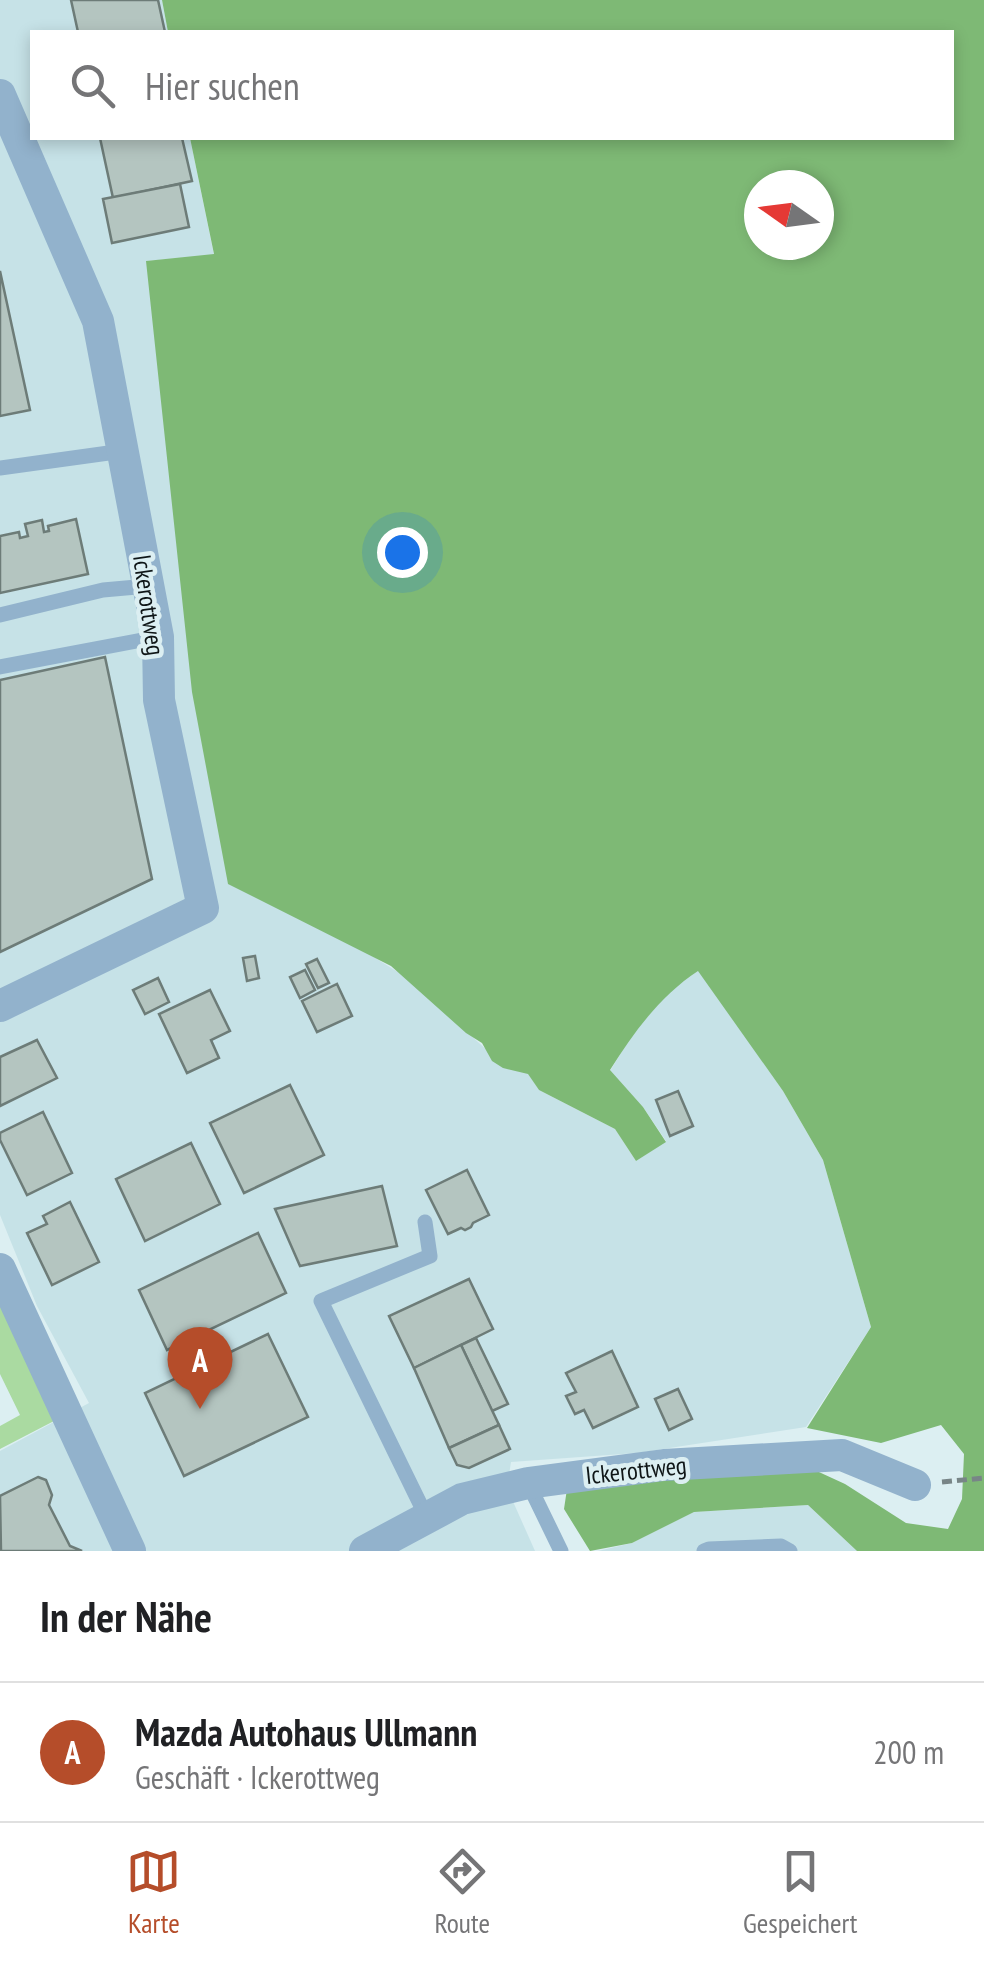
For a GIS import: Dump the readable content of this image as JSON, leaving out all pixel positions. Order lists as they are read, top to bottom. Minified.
{"streets":{"street":["Ickerottweg"]},"north":"left","page":{"search":"Hier suchen","pins":"A","heading":"In der Nähe","list":[{"mark":"A","name":"Mazda Autohaus Ullmann","note":"Geschäft · Ickerottweg","value":"200 m"}],"nav":["Karte","Route","Gespeichert"]}}
